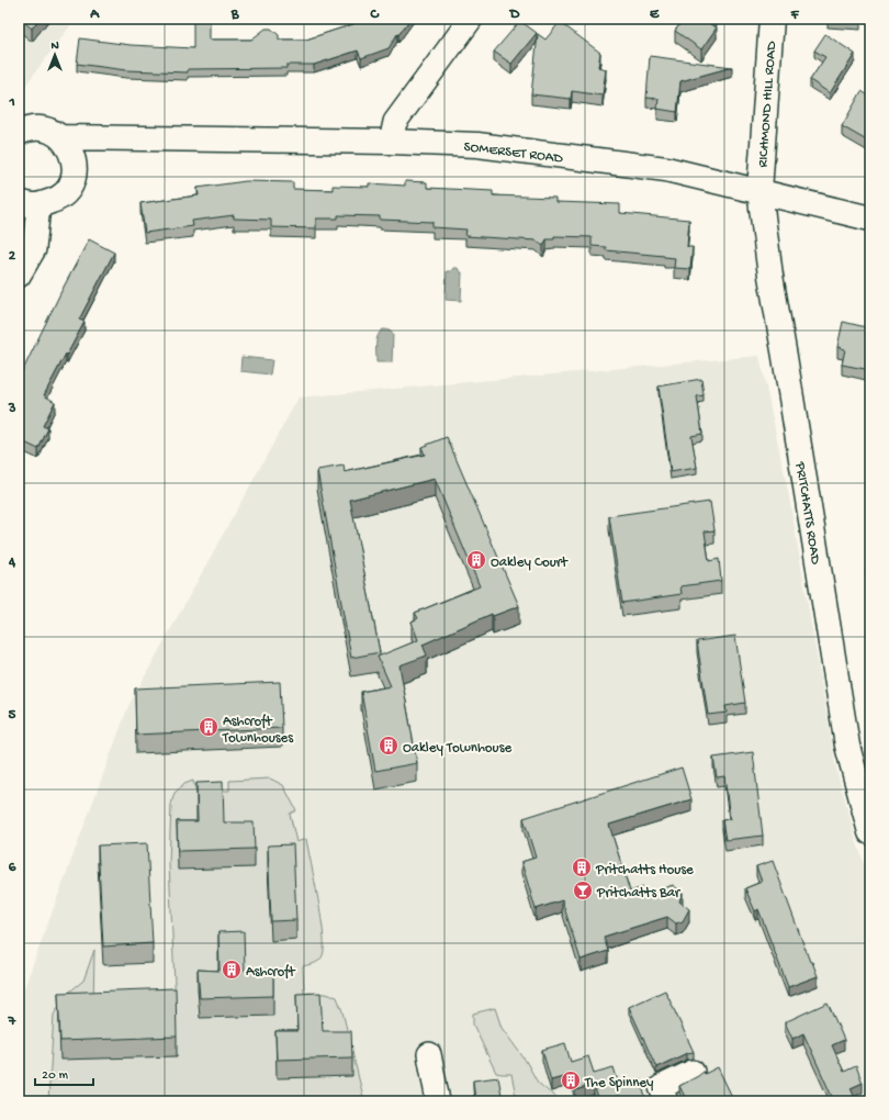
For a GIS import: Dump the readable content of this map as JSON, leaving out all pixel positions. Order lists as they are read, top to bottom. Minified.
{"streets":{"street":["RICHMOND HILL ROAD","SOMERSET ROAD","PRITCHATTS ROAD"]},"crossings":[["RICHMOND HILL ROAD","SOMERSET ROAD"],["RICHMOND HILL ROAD","PRITCHATTS ROAD"],["SOMERSET ROAD","PRITCHATTS ROAD"]],"places":{"building":["Oakley Court","Ashcroft Townhouses","Oakley Townhouse","Pritchatts House","Ashcroft","The Spinney"],"bar":["Pritchatts Bar"]},"scale_bar":"20 m","north":"top","grid":{"columns":["A","B","C","D","E","F"],"rows":["1","2","3","4","5","6","7"]}}
